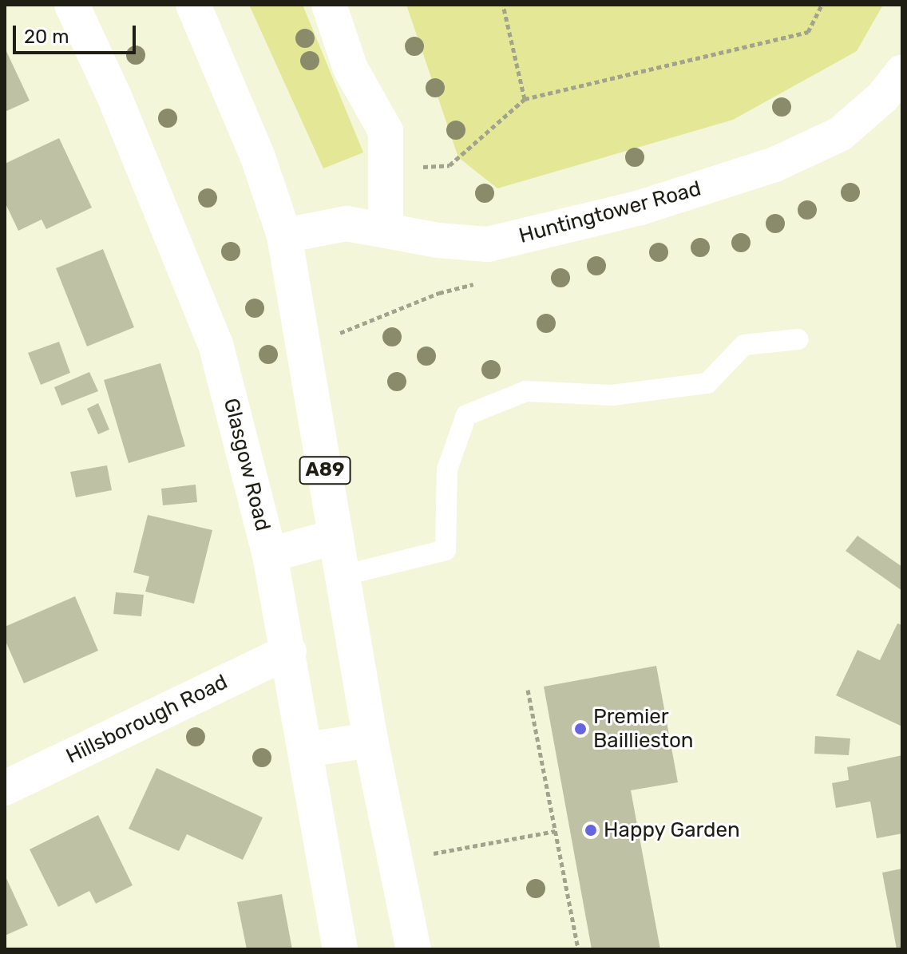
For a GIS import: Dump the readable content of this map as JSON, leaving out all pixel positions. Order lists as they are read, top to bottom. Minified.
{"streets":{"street":["Huntingtower Road","Glasgow Road","A89","Hillsborough Road"]},"crossings":[["Huntingtower Road","A89"],["Glasgow Road","Hillsborough Road"]],"places":["Premier Baillieston","Happy Garden"],"scale_bar":"20 m"}
